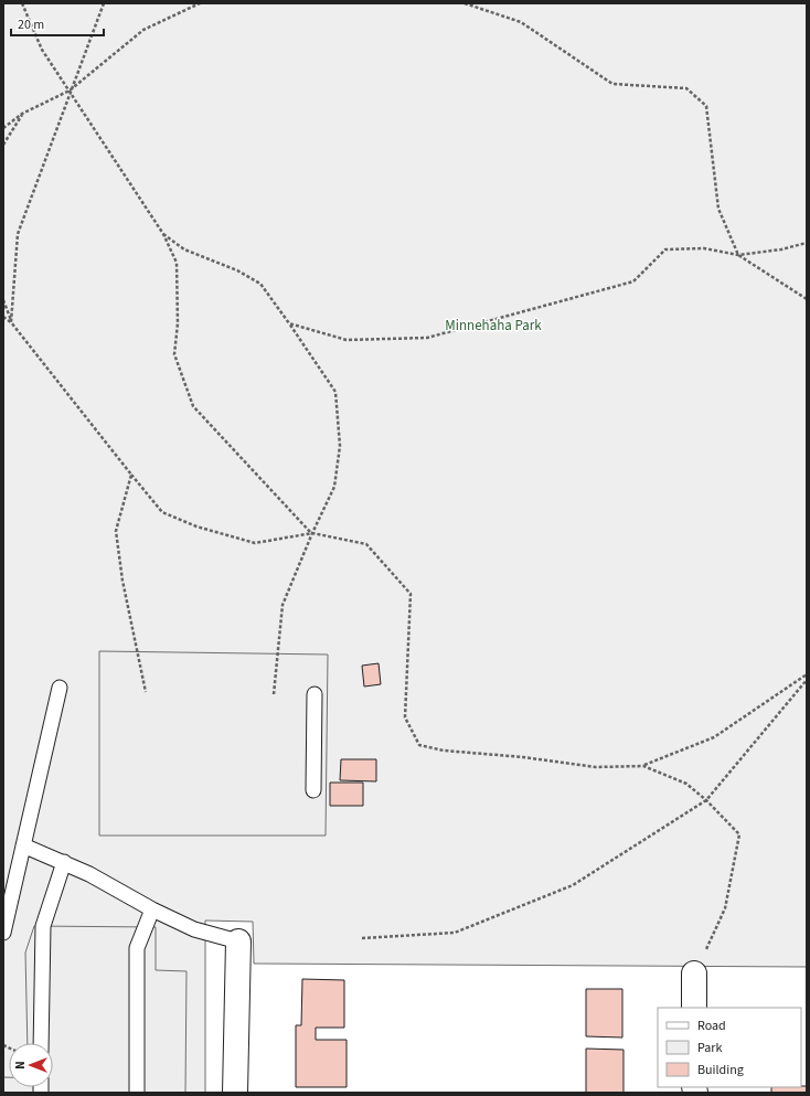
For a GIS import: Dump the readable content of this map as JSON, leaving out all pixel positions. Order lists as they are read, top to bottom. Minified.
{"parks":["Minnehaha Park"],"legend":["Road","Park","Building"],"scale_bar":"20 m","north":"left"}
